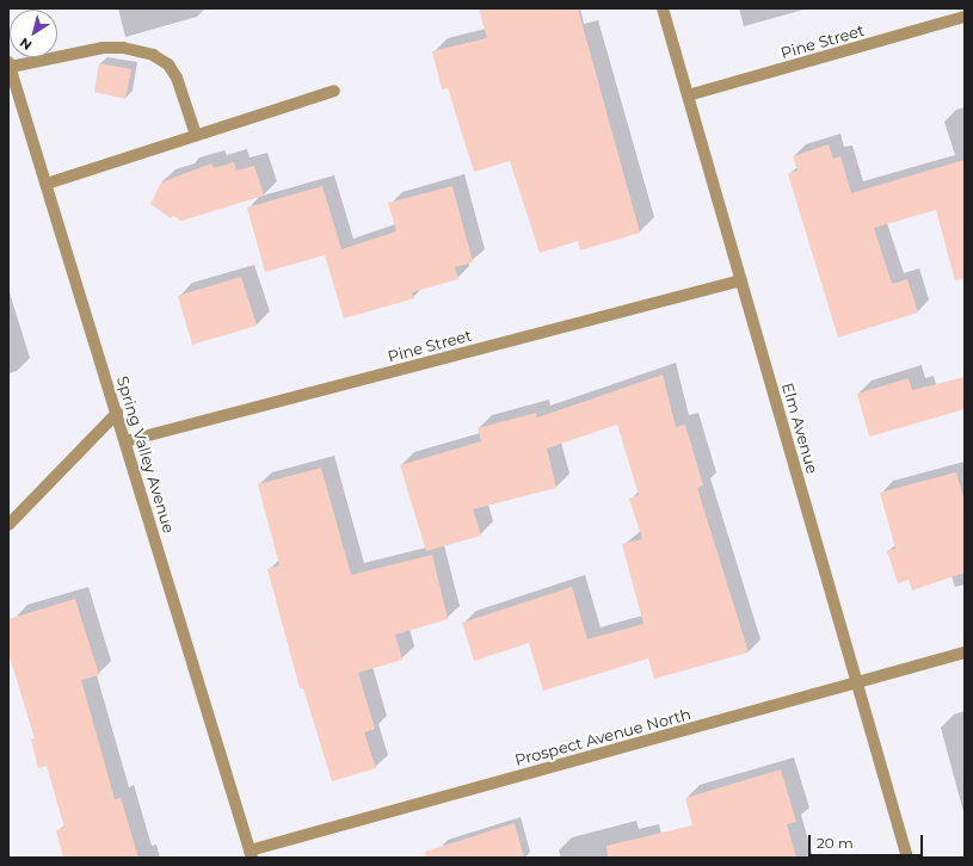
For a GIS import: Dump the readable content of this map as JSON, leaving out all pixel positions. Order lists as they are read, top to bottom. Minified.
{"streets":{"street":["Pine Street","Elm Avenue","Spring Valley Avenue","Prospect Avenue North"]},"crossings":[["Pine Street","Elm Avenue"],["Pine Street","Spring Valley Avenue"],["Elm Avenue","Prospect Avenue North"],["Spring Valley Avenue","Prospect Avenue North"]],"scale_bar":"20 m","north":"bottom left"}
